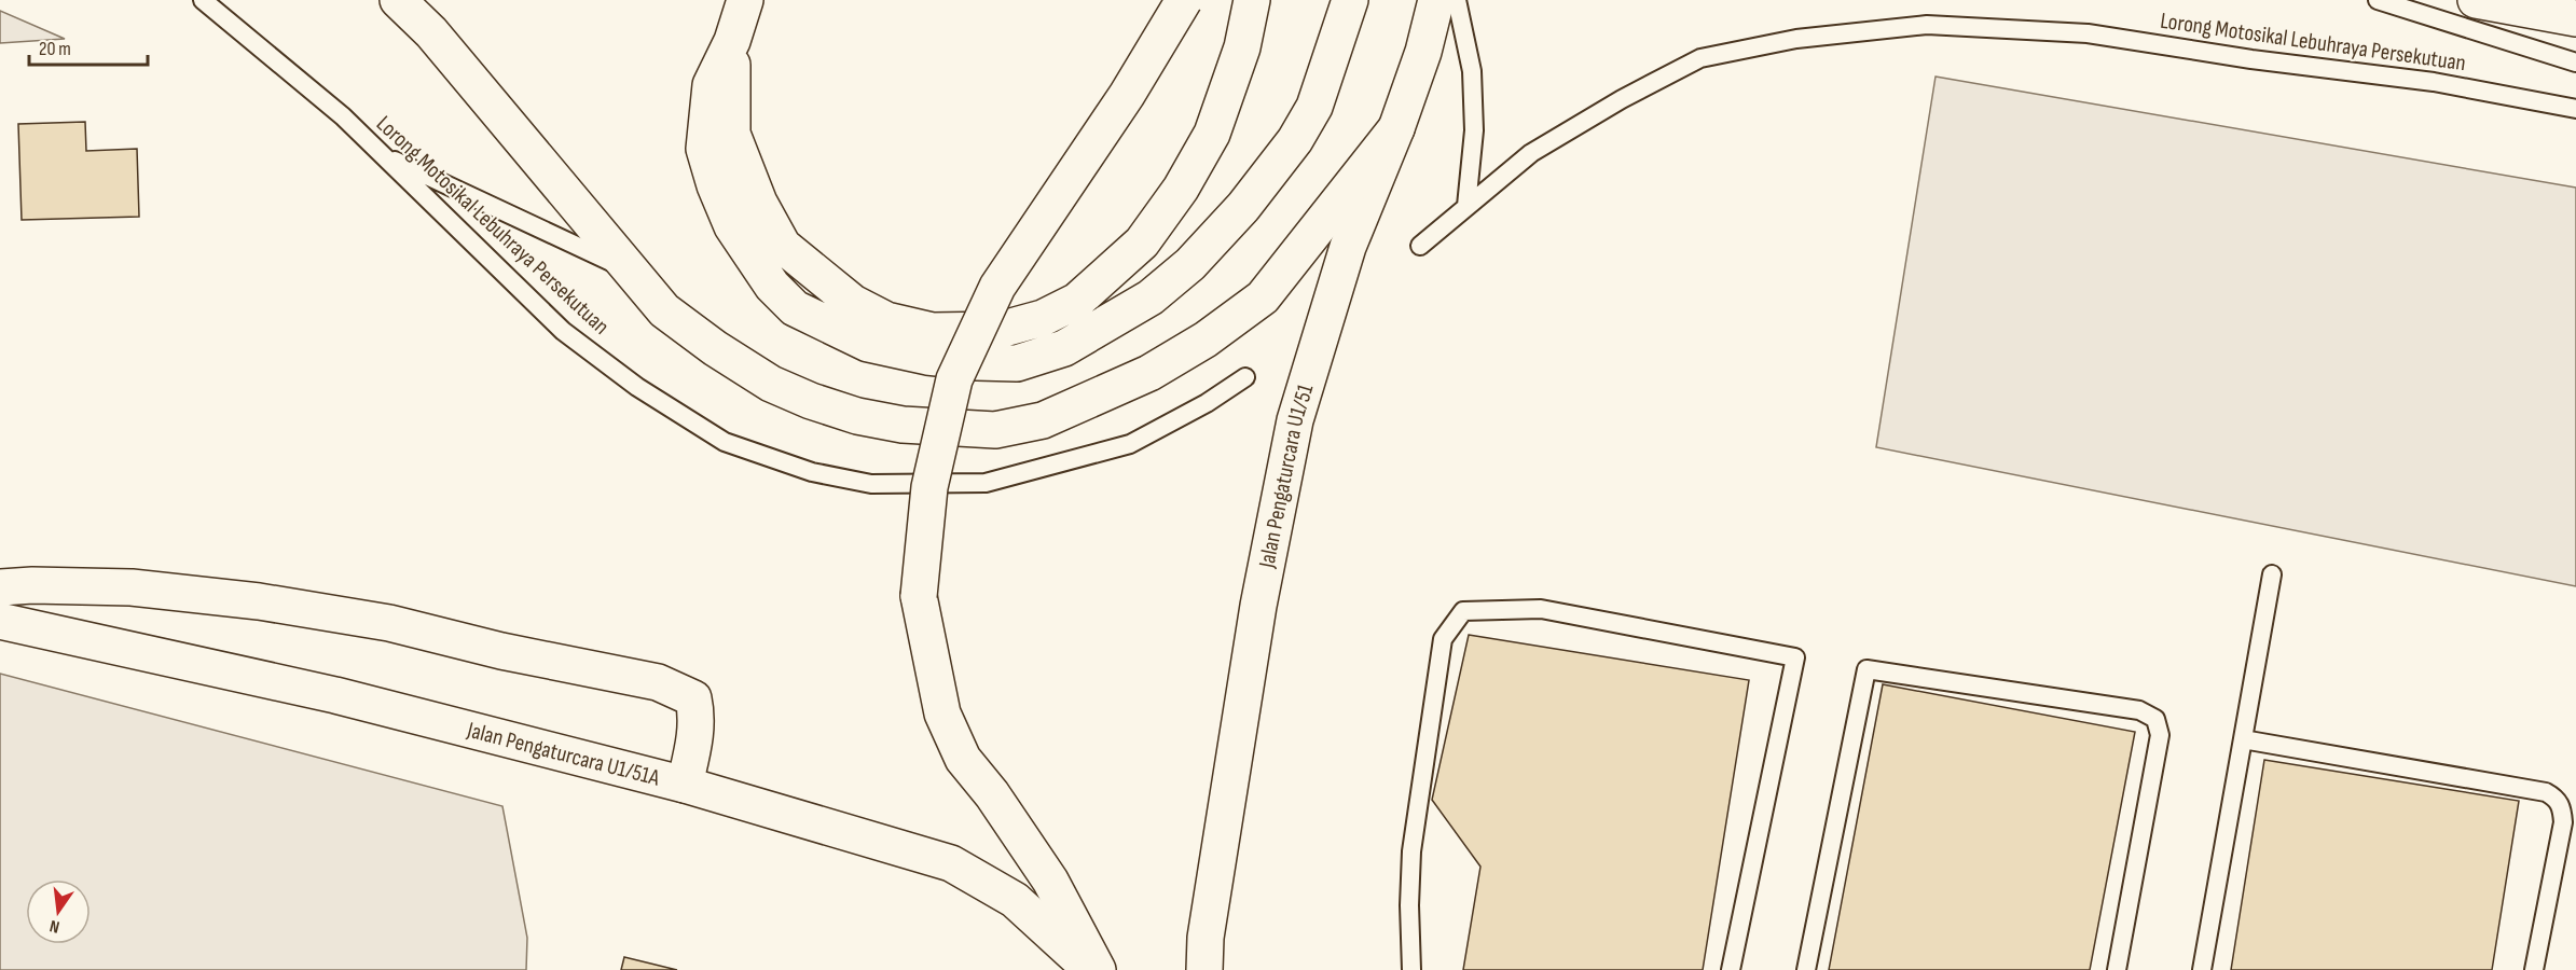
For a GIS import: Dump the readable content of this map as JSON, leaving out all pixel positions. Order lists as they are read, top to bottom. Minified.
{"streets":{"main road":["Jalan Pengaturcara U1/51","Jalan Pengaturcara U1/51A"],"lane":["Lorong Motosikal Lebuhraya Persekutuan"]},"scale_bar":"20 m","north":"bottom"}
